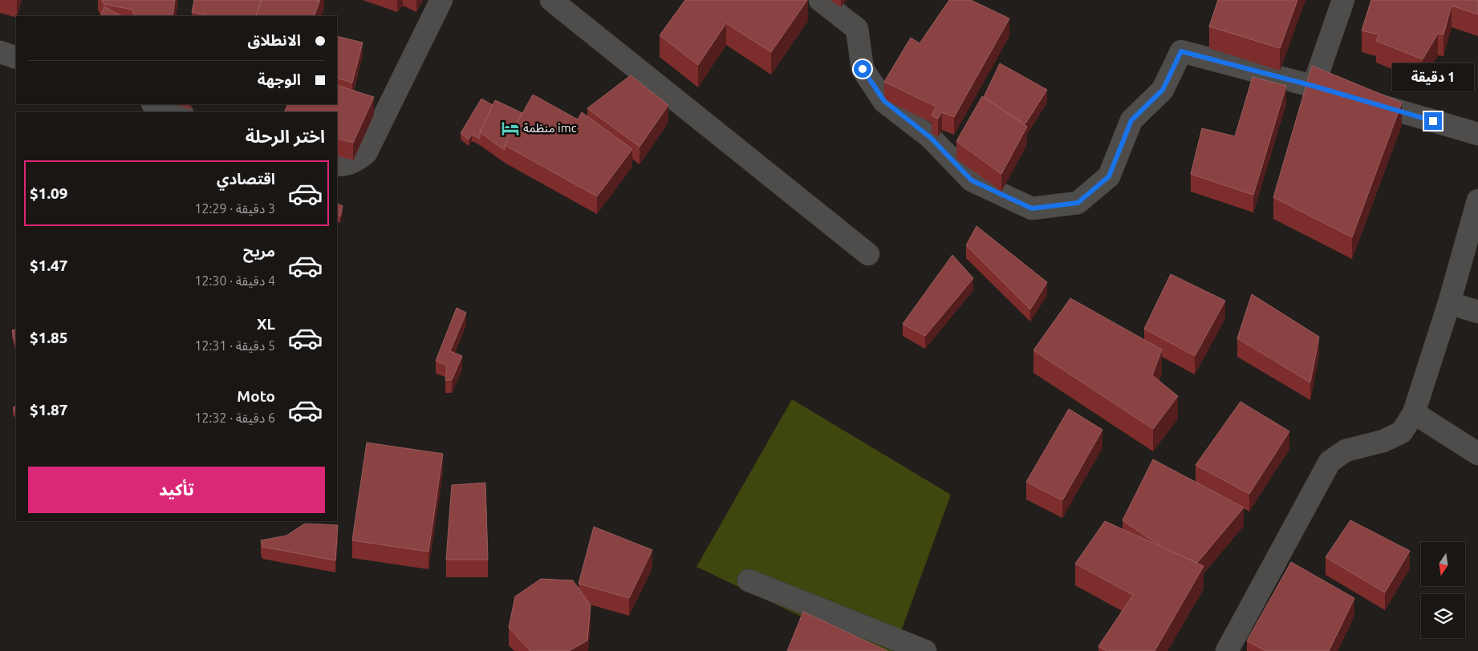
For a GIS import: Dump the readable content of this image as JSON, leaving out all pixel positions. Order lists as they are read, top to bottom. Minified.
{"places":{"hotel":["منظمة imc"]},"north":"bottom","page":{"banner":["الانطلاق","الوجهة"],"bubble":"1 دقيقة","heading":"اختر الرحلة","list":[{"name":"اقتصادي","note":"3 دقيقة · 12:29","value":"$1.09"},{"name":"مريح","note":"4 دقيقة · 12:30","value":"$1.47"},{"name":"XL","note":"5 دقيقة · 12:31","value":"$1.85"},{"name":"Moto","note":"6 دقيقة · 12:32","value":"$1.87"}],"buttons":"تأكيد"}}
